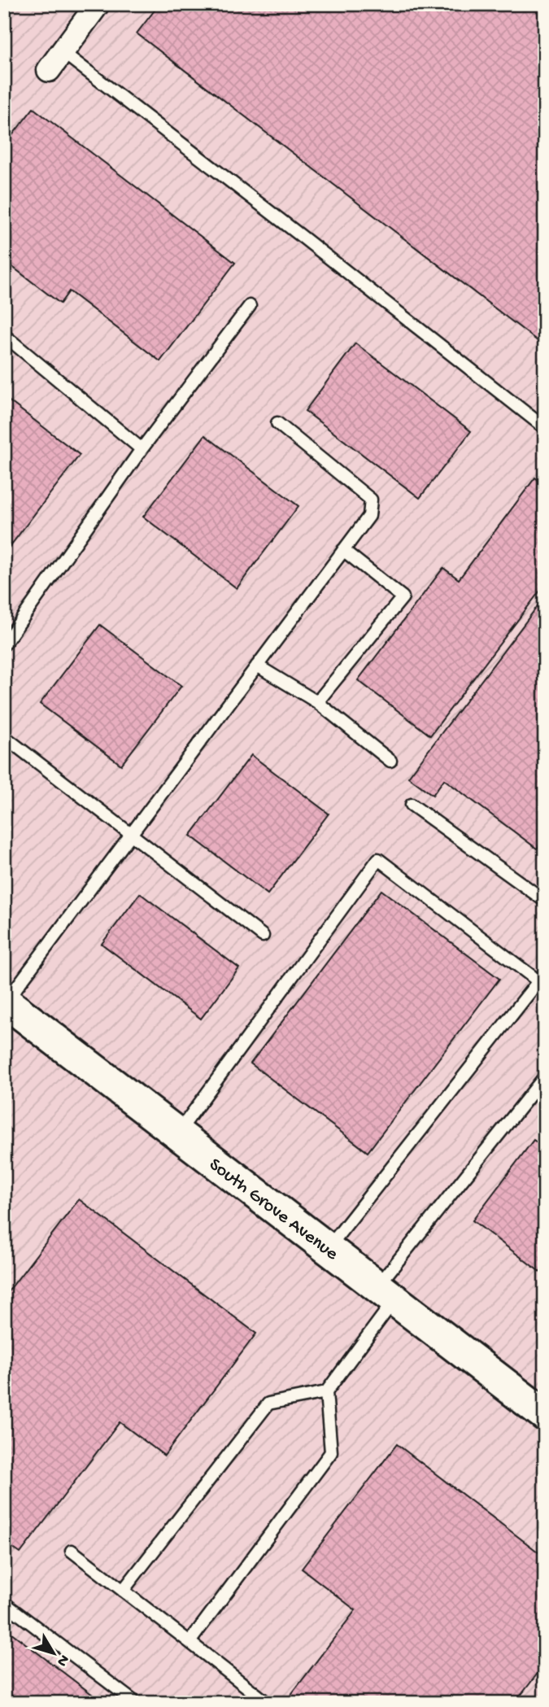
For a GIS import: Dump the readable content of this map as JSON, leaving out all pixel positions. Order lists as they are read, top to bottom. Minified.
{"streets":{"main road":["South Grove Avenue"]},"north":"bottom right"}
